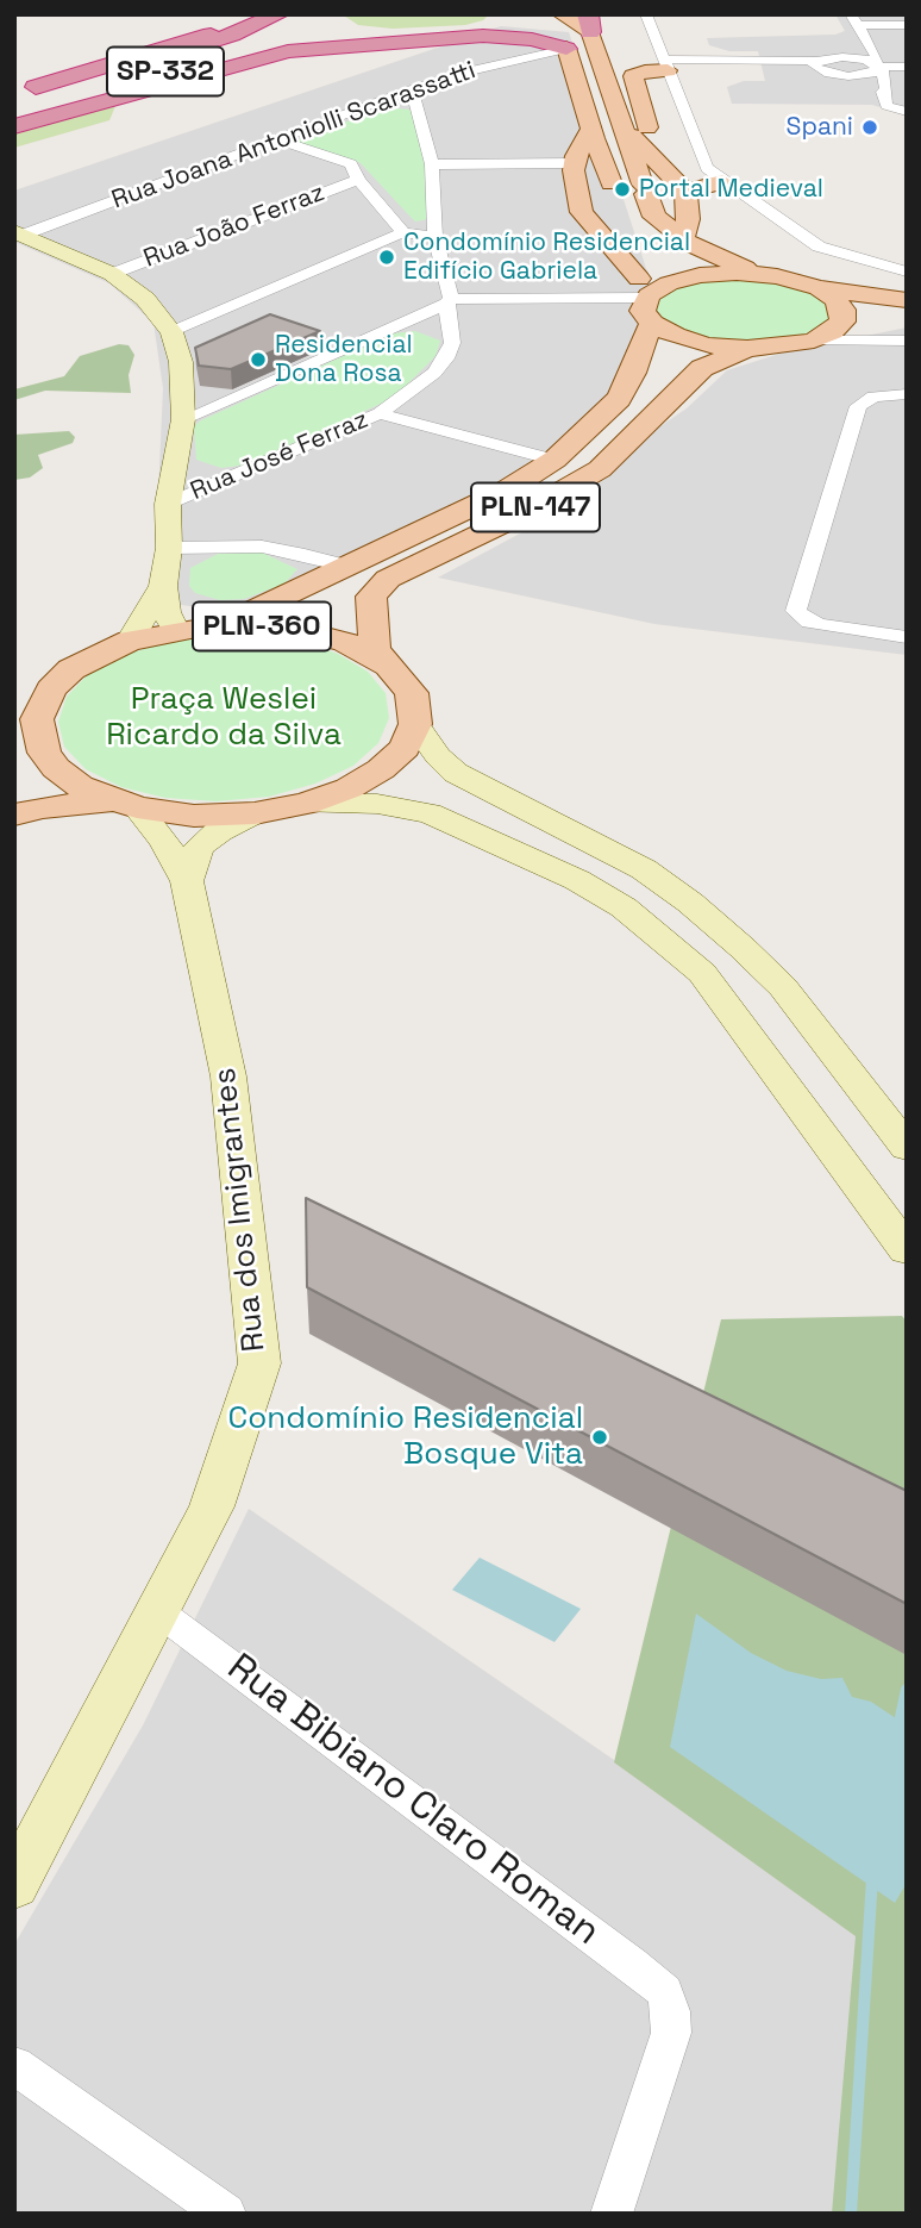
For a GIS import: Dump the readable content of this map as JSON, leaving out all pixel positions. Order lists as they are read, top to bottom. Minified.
{"streets":{"highway":["SP-332"],"main road":["PLN-147","PLN-360"],"street":["Rua Joana Antoniolli Scarassatti","Rua João Ferraz","Rua José Ferraz","Rua dos Imigrantes","Rua Bibiano Claro Roman"]},"crossings":[["Rua Joana Antoniolli Scarassatti","Rua José Ferraz"],["PLN-147","PLN-360"],["PLN-360","Rua dos Imigrantes"],["Rua dos Imigrantes","Rua Bibiano Claro Roman"]],"parks":["Praça Weslei Ricardo da Silva"],"places":["Spani","Portal Medieval","Condomínio Residencial Edifício Gabriela","Residencial Dona Rosa","Condomínio Residencial Bosque Vita"]}
